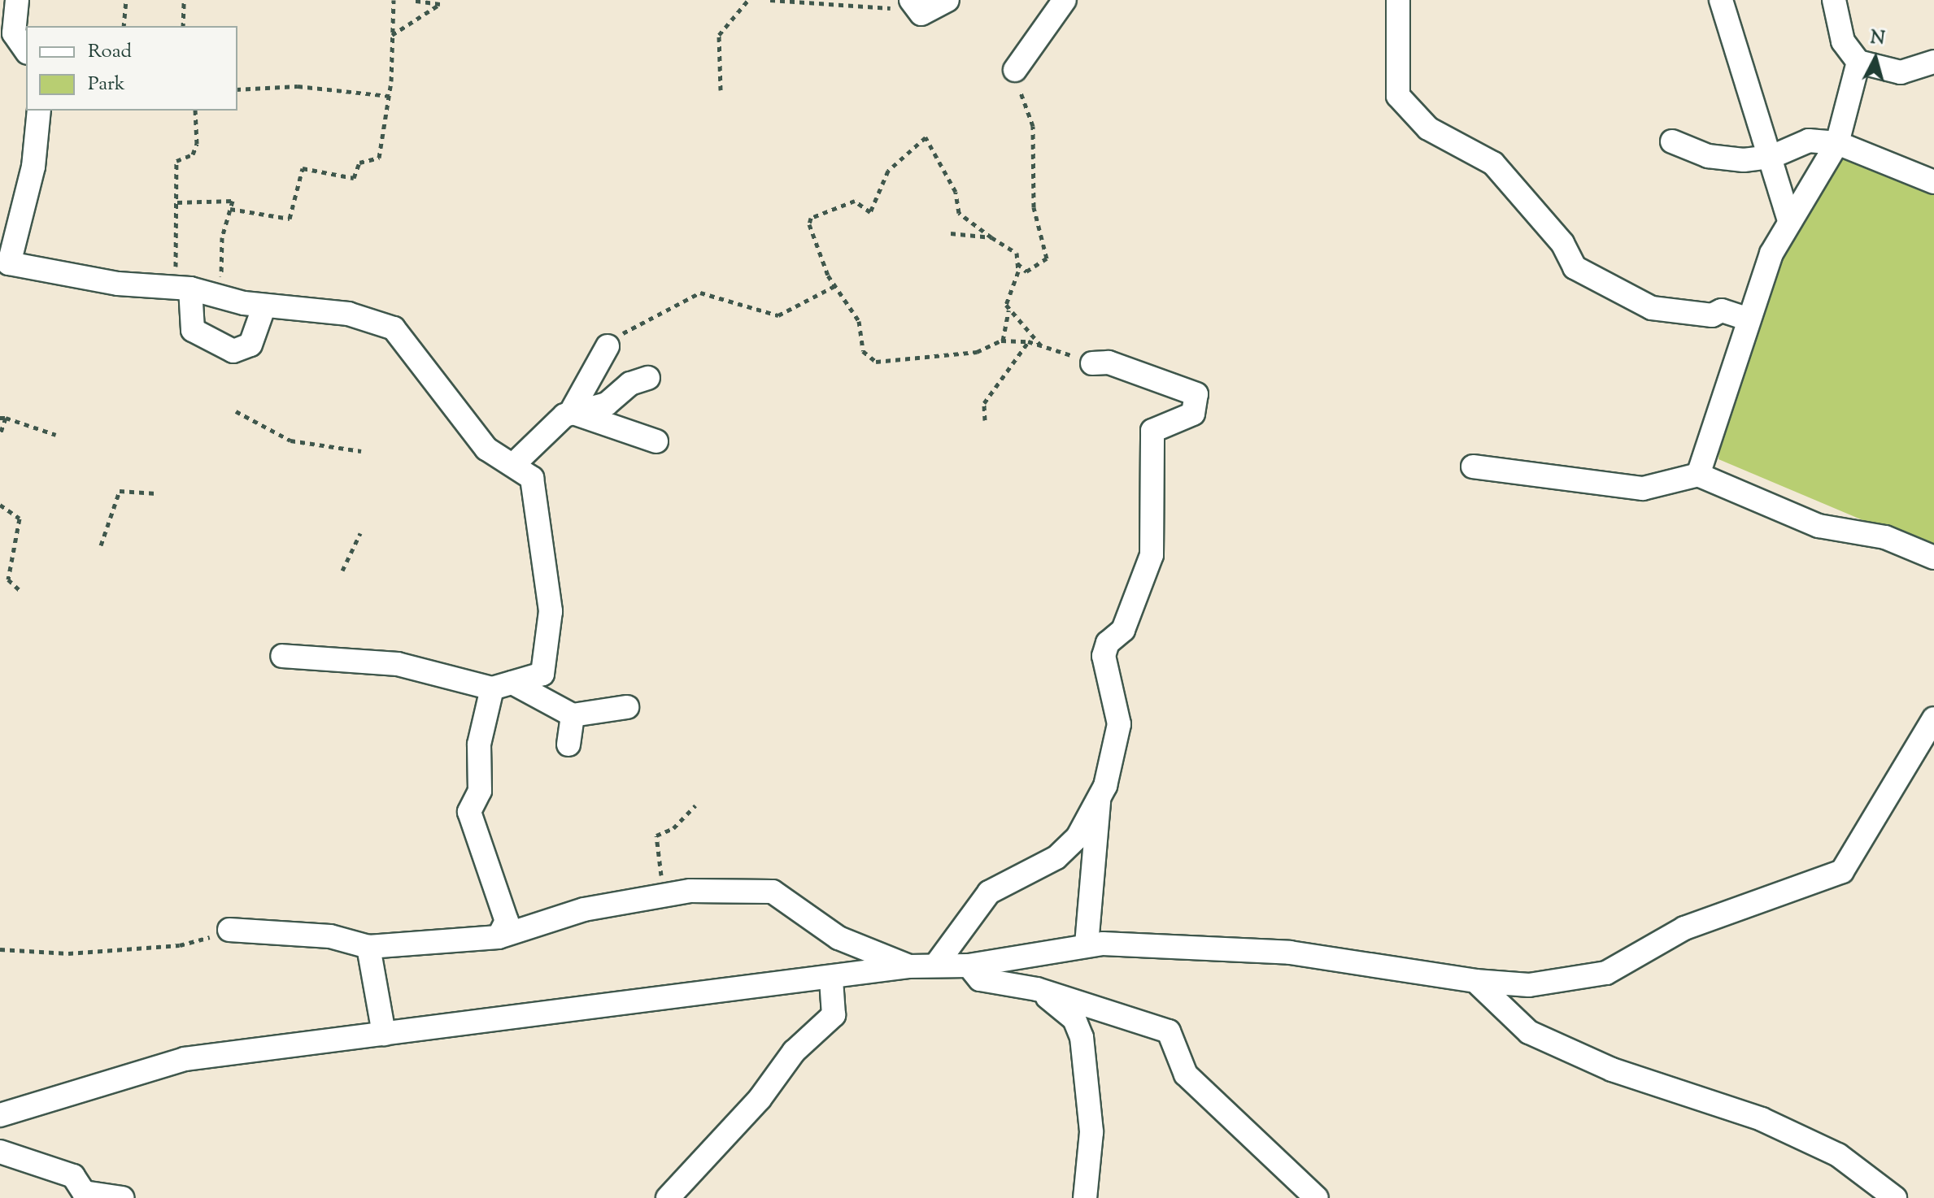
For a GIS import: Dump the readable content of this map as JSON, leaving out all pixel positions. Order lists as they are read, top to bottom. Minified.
{"legend":["Road","Park"],"north":"top"}
